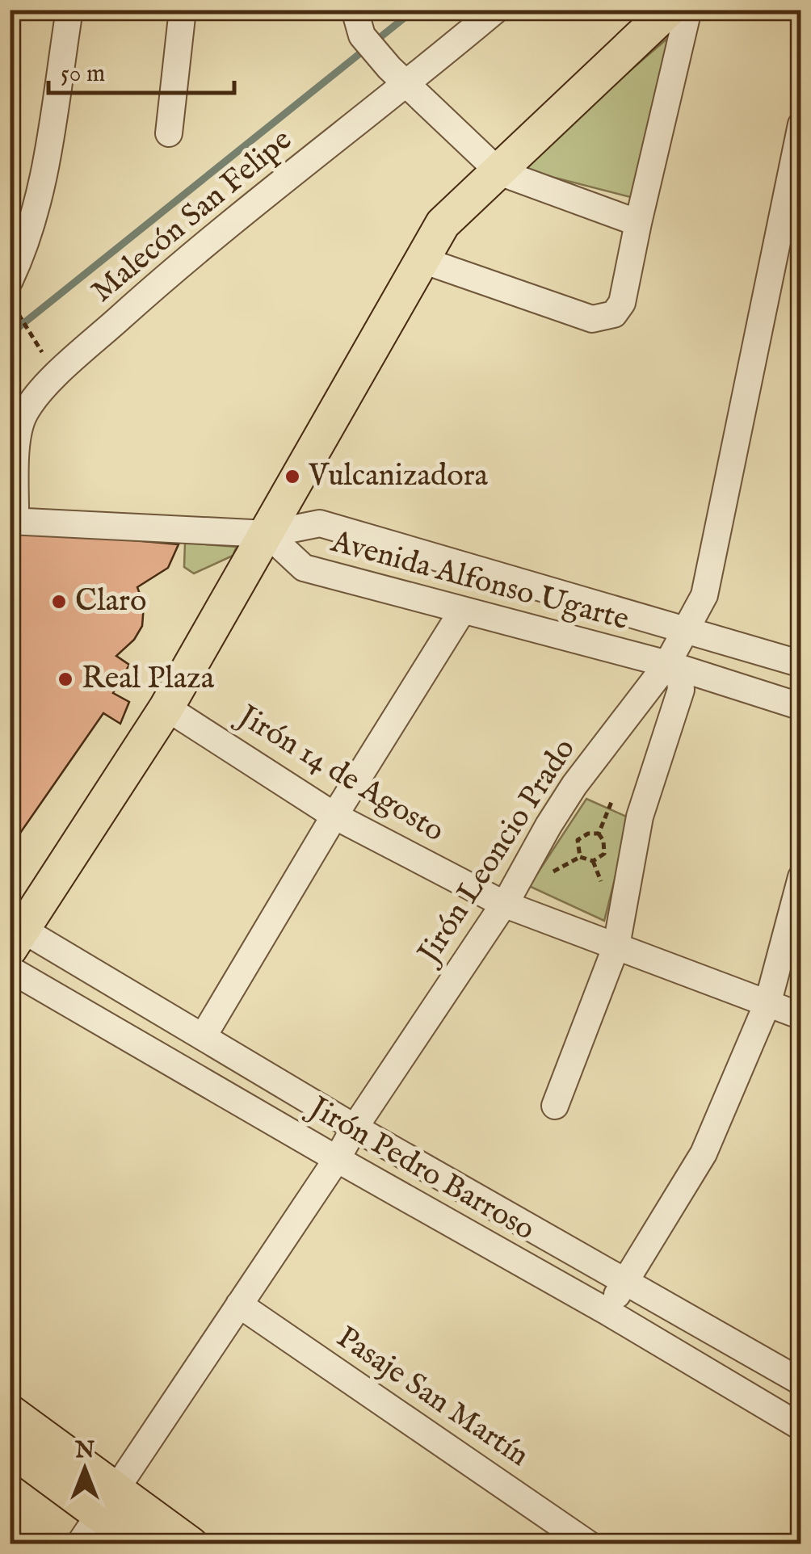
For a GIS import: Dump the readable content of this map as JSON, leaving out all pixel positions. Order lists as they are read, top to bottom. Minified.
{"streets":{"street":["Malecón San Felipe","Avenida Alfonso Ugarte","Jirón 14 de Agosto","Jirón Leoncio Prado","Jirón Pedro Barroso","Pasaje San Martín"]},"crossings":[["Avenida Alfonso Ugarte","Jirón Leoncio Prado"],["Jirón 14 de Agosto","Jirón Leoncio Prado"],["Jirón Leoncio Prado","Jirón Pedro Barroso"],["Jirón Leoncio Prado","Pasaje San Martín"]],"places":["Vulcanizadora","Claro","Real Plaza"],"scale_bar":"50 m","north":"top"}
